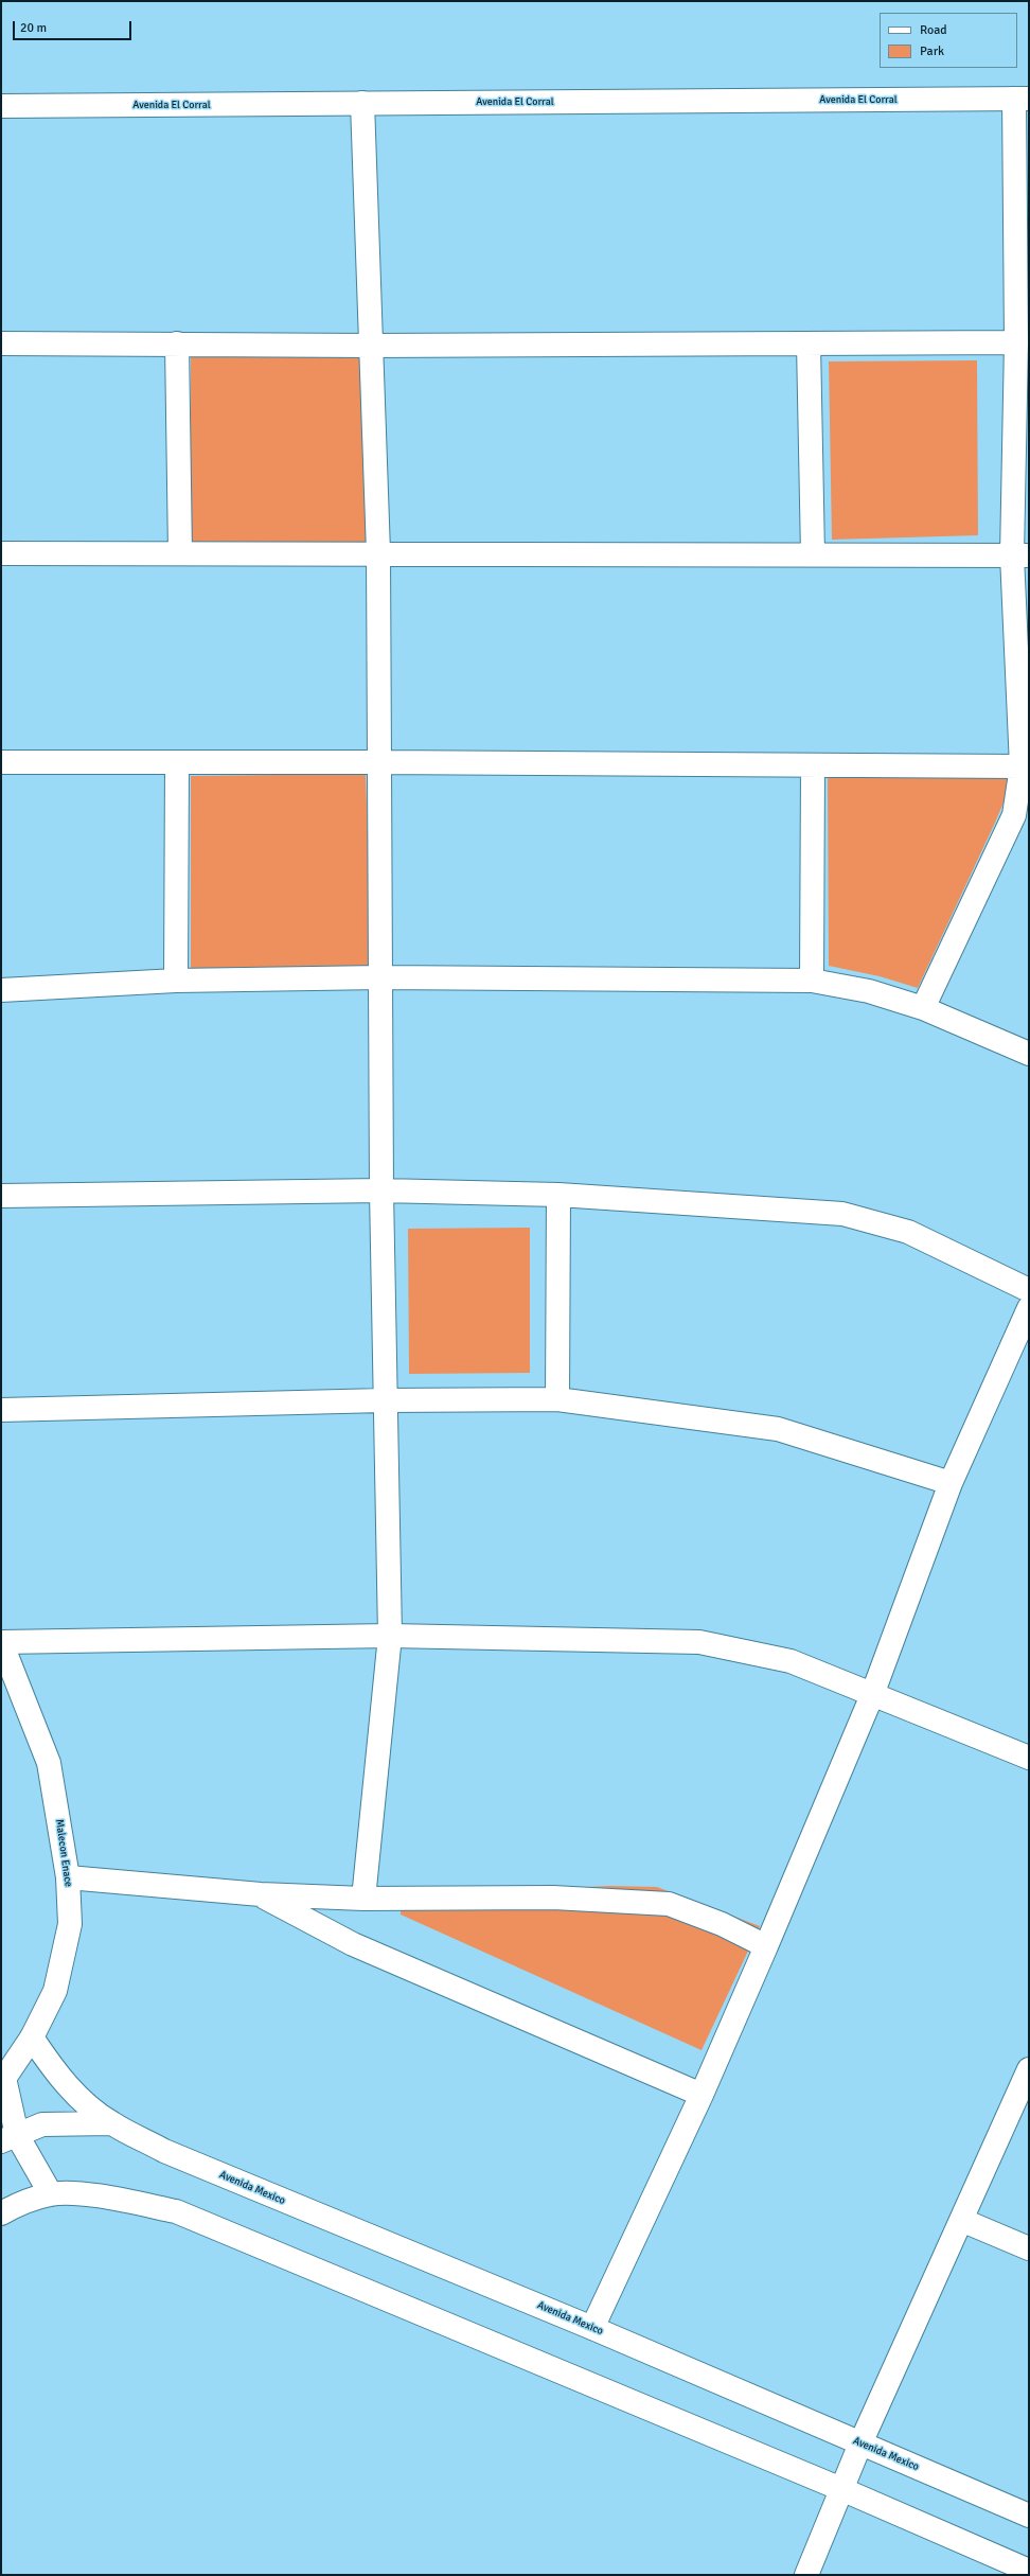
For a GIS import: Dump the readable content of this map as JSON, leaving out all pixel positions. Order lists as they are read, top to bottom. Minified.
{"streets":{"street":["Avenida El Corral","Malecon Enace","Avenida Mexico"]},"legend":["Road","Park"],"scale_bar":"20 m"}
